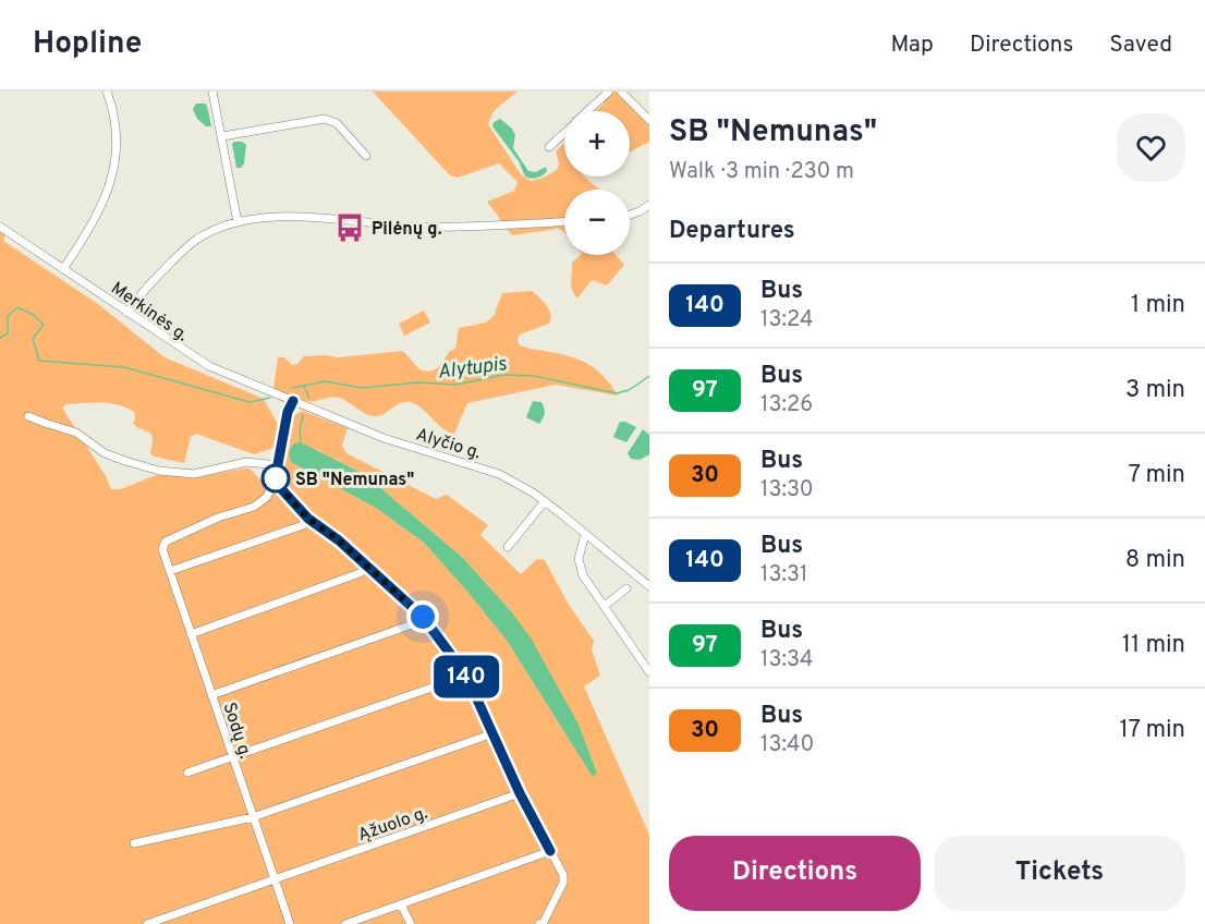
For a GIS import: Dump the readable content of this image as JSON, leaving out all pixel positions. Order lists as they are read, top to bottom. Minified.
{"streets":{"street":["Merkinės g.","Alyčio g.","Sodų g.","Ąžuolo g."]},"crossings":[["Merkinės g.","Alyčio g."],["Sodų g.","Ąžuolo g."]],"water":["Alytupis"],"places":{"bus stop":["Pilėnų g."],"other":["SB \"Nemunas\""]},"lines":["bus line 140"],"page":{"header":"Hopline","nav":["Map","Directions","Saved"],"on_map":"140","heading":[["SB \"Nemunas\"","Walk · 3 min · 230 m"],"Departures"],"map_buttons":["+","−"],"list":[{"mark":"140","name":"Bus","note":"13:24","value":"1 min"},{"mark":"97","name":"Bus","note":"13:26","value":"3 min"},{"mark":"30","name":"Bus","note":"13:30","value":"7 min"},{"mark":"140","name":"Bus","note":"13:31","value":"8 min"},{"mark":"97","name":"Bus","note":"13:34","value":"11 min"},{"mark":"30","name":"Bus","note":"13:40","value":"17 min"}],"buttons":["Directions","Tickets"]}}
